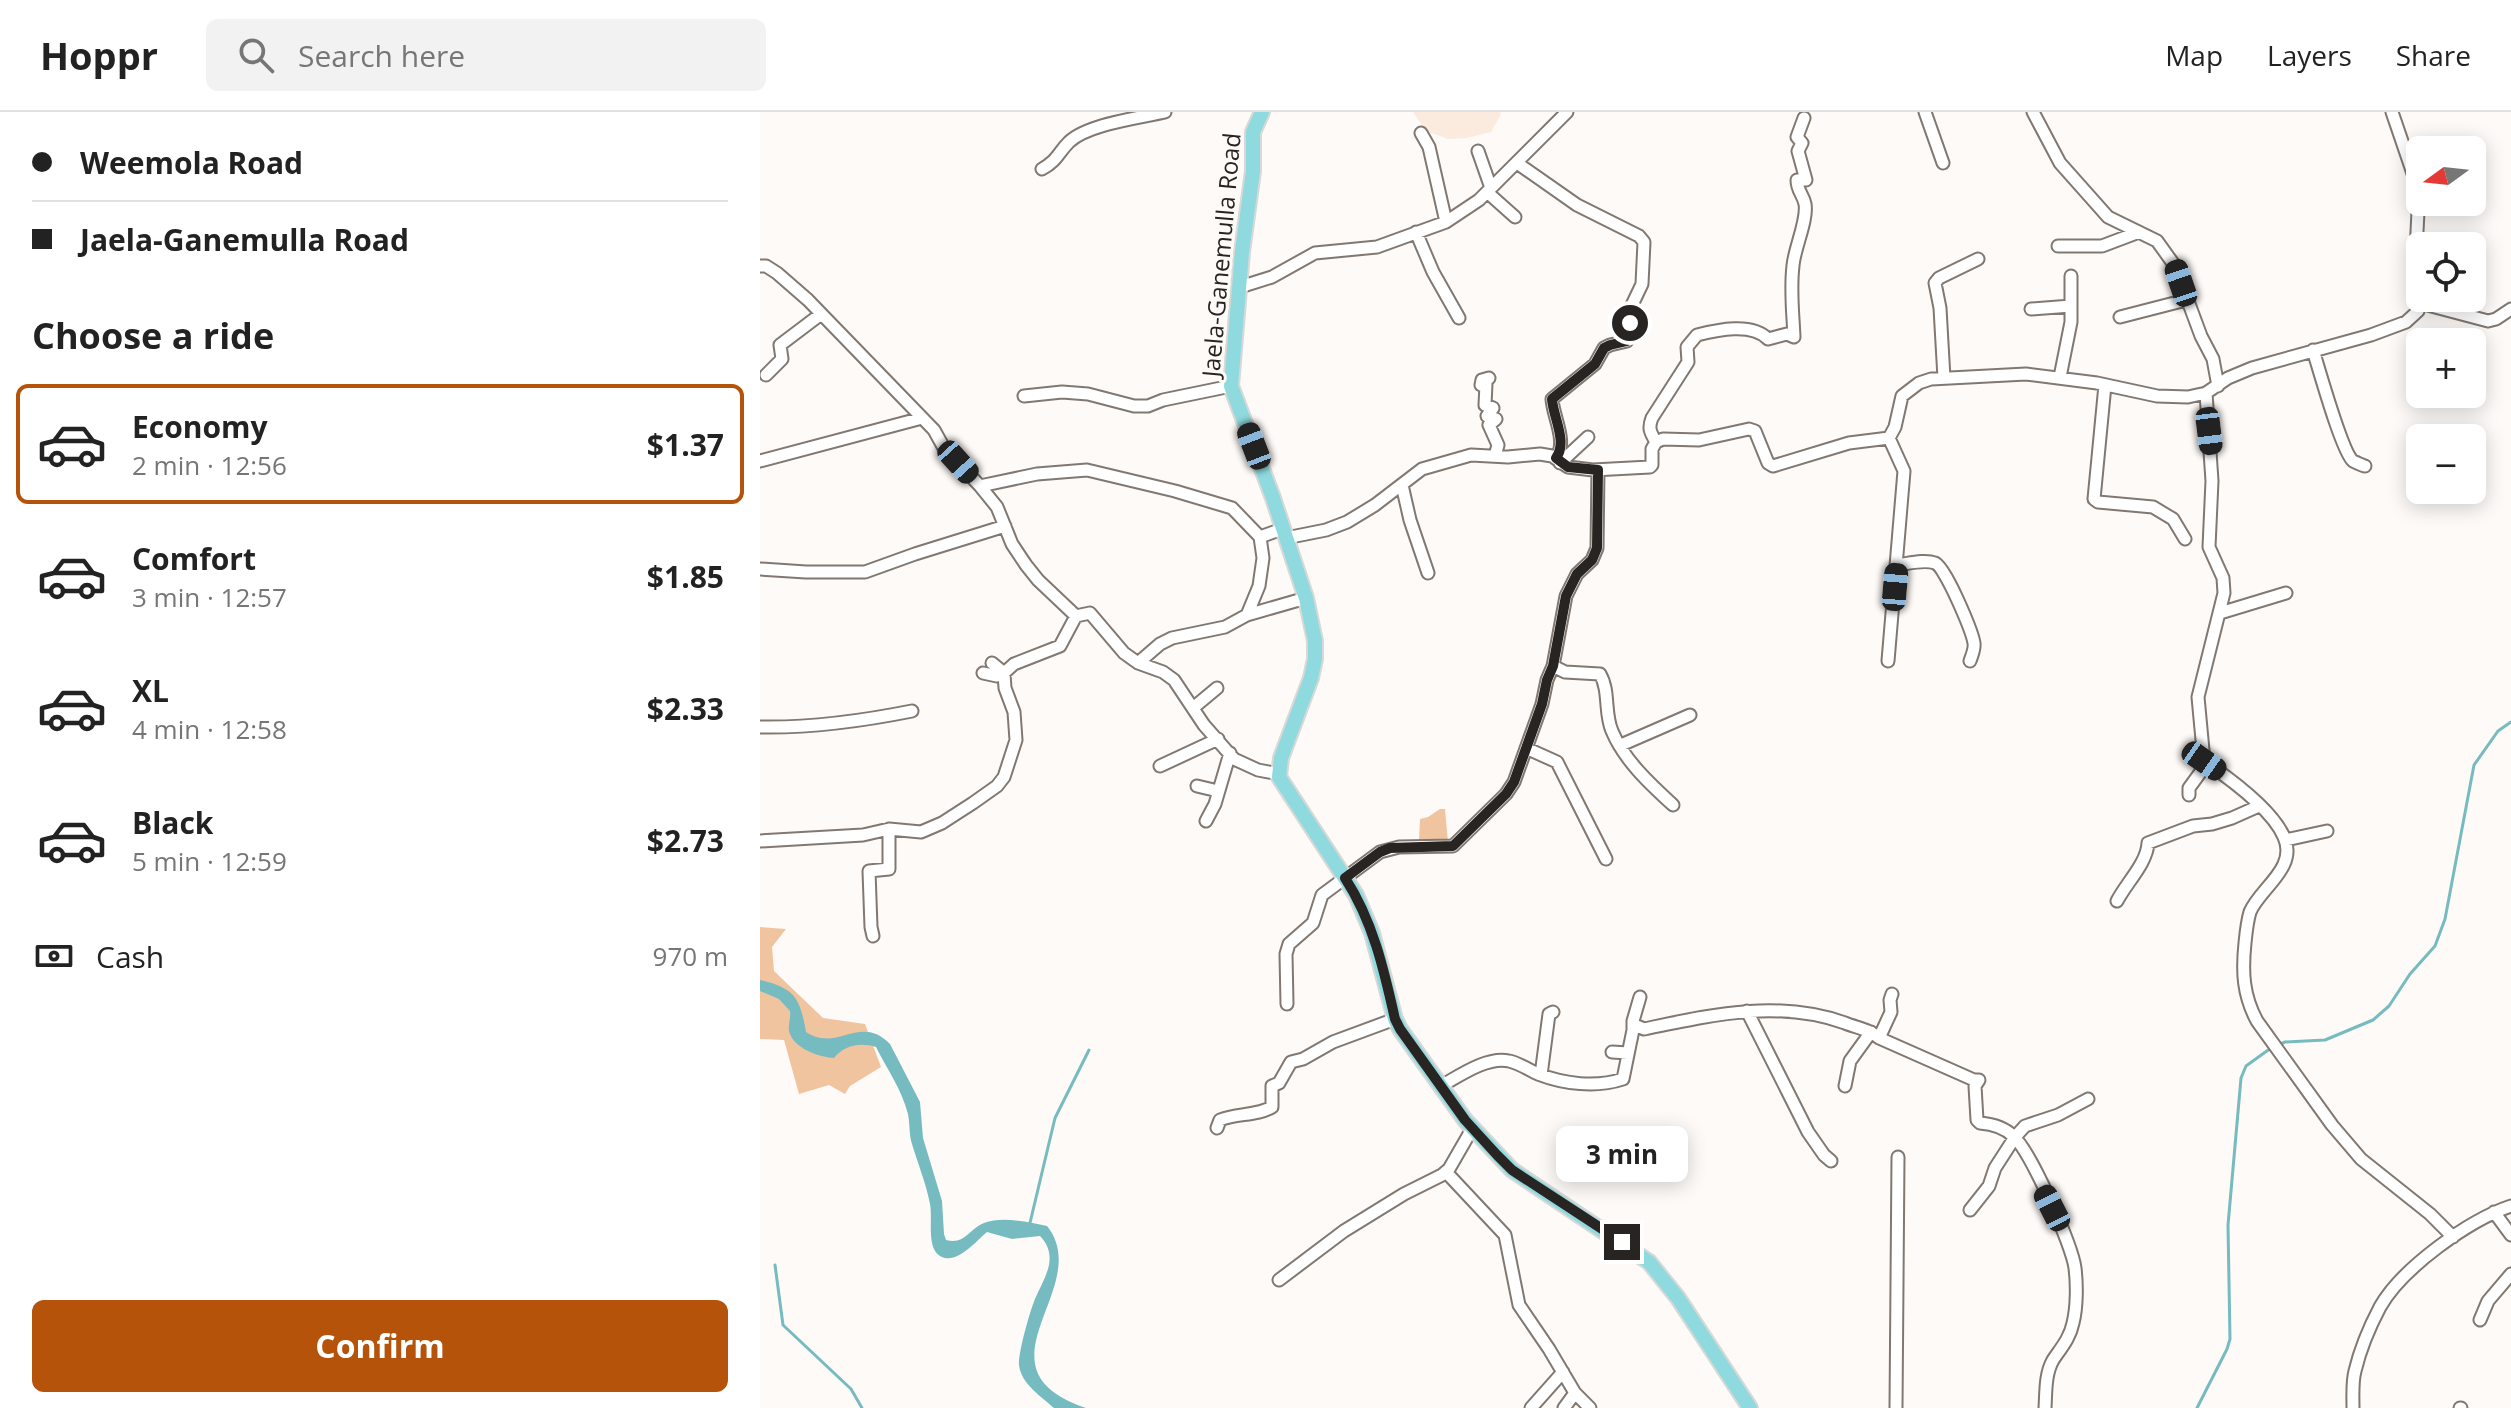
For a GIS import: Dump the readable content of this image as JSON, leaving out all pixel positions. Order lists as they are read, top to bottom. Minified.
{"streets":{"main road":["Jaela-Ganemulla Road"]},"north":"left","page":{"header":"Hoppr","search":"Search here","nav":["Map","Layers","Share"],"banner":["Weemola Road","Jaela-Ganemulla Road"],"map_buttons":["+","−"],"heading":"Choose a ride","list":[{"name":"Economy","note":"2 min · 12:56","value":"$1.37"},{"name":"Comfort","note":"3 min · 12:57","value":"$1.85"},{"name":"XL","note":"4 min · 12:58","value":"$2.33"},{"name":"Black","note":"5 min · 12:59","value":"$2.73"}],"pay":["Cash","970 m"],"bubble":"3 min","buttons":"Confirm"}}
